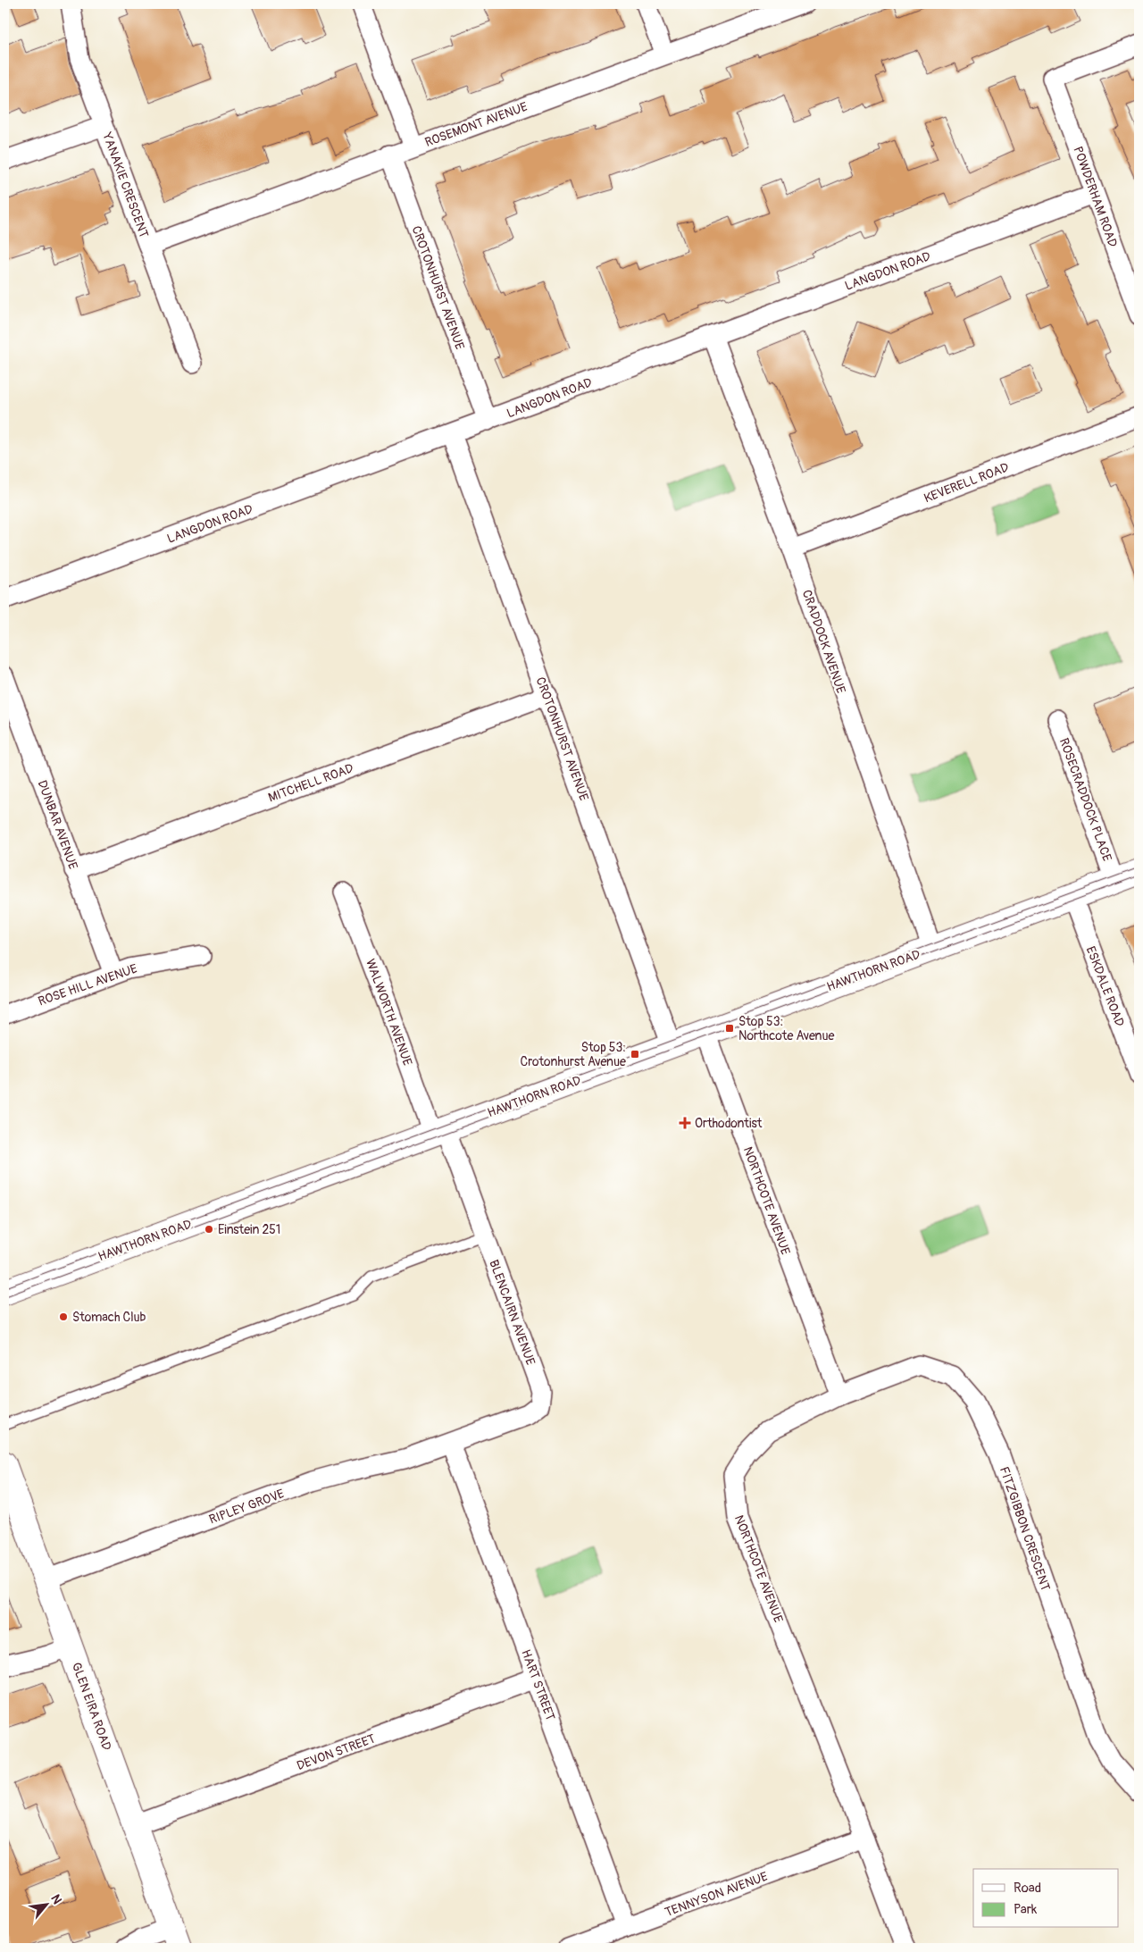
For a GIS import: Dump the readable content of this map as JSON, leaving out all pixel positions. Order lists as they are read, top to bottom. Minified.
{"streets":{"main road":["HAWTHORN ROAD","GLEN EIRA ROAD"],"street":["ROSEMONT AVENUE","YANAKIE CRESCENT","POWDERHAM ROAD","LANGDON ROAD","CROTONHURST AVENUE","KEVERELL ROAD","CRADDOCK AVENUE","MITCHELL ROAD","ROSECRADDOCK PLACE","DUNBAR AVENUE","ROSE HILL AVENUE","ESKDALE ROAD","WALWORTH AVENUE","NORTHCOTE AVENUE","BLENCAIRN AVENUE","RIPLEY GROVE","FITZGIBBON CRESCENT","HART STREET","DEVON STREET","TENNYSON AVENUE"]},"crossings":[["ROSEMONT AVENUE","YANAKIE CRESCENT"],["ROSEMONT AVENUE","CROTONHURST AVENUE"],["POWDERHAM ROAD","LANGDON ROAD"],["LANGDON ROAD","CROTONHURST AVENUE"],["LANGDON ROAD","CRADDOCK AVENUE"],["CROTONHURST AVENUE","MITCHELL ROAD"],["CROTONHURST AVENUE","HAWTHORN ROAD"],["KEVERELL ROAD","CRADDOCK AVENUE"],["CRADDOCK AVENUE","HAWTHORN ROAD"],["MITCHELL ROAD","DUNBAR AVENUE"],["ROSECRADDOCK PLACE","HAWTHORN ROAD"],["DUNBAR AVENUE","ROSE HILL AVENUE"],["HAWTHORN ROAD","ESKDALE ROAD"],["HAWTHORN ROAD","WALWORTH AVENUE"],["HAWTHORN ROAD","NORTHCOTE AVENUE"],["HAWTHORN ROAD","BLENCAIRN AVENUE"],["WALWORTH AVENUE","BLENCAIRN AVENUE"],["NORTHCOTE AVENUE","FITZGIBBON CRESCENT"],["NORTHCOTE AVENUE","TENNYSON AVENUE"],["BLENCAIRN AVENUE","RIPLEY GROVE"],["BLENCAIRN AVENUE","HART STREET"],["RIPLEY GROVE","HART STREET"],["RIPLEY GROVE","GLEN EIRA ROAD"],["HART STREET","DEVON STREET"],["HART STREET","TENNYSON AVENUE"],["GLEN EIRA ROAD","DEVON STREET"]],"places":{"transit":["Stop 53: Northcote Avenue","Stop 53: Crotonhurst Avenue"],"health":["Orthodontist"],"other":["Einstein 251","Stomach Club"]},"legend":["Road","Park"],"north":"top right"}
